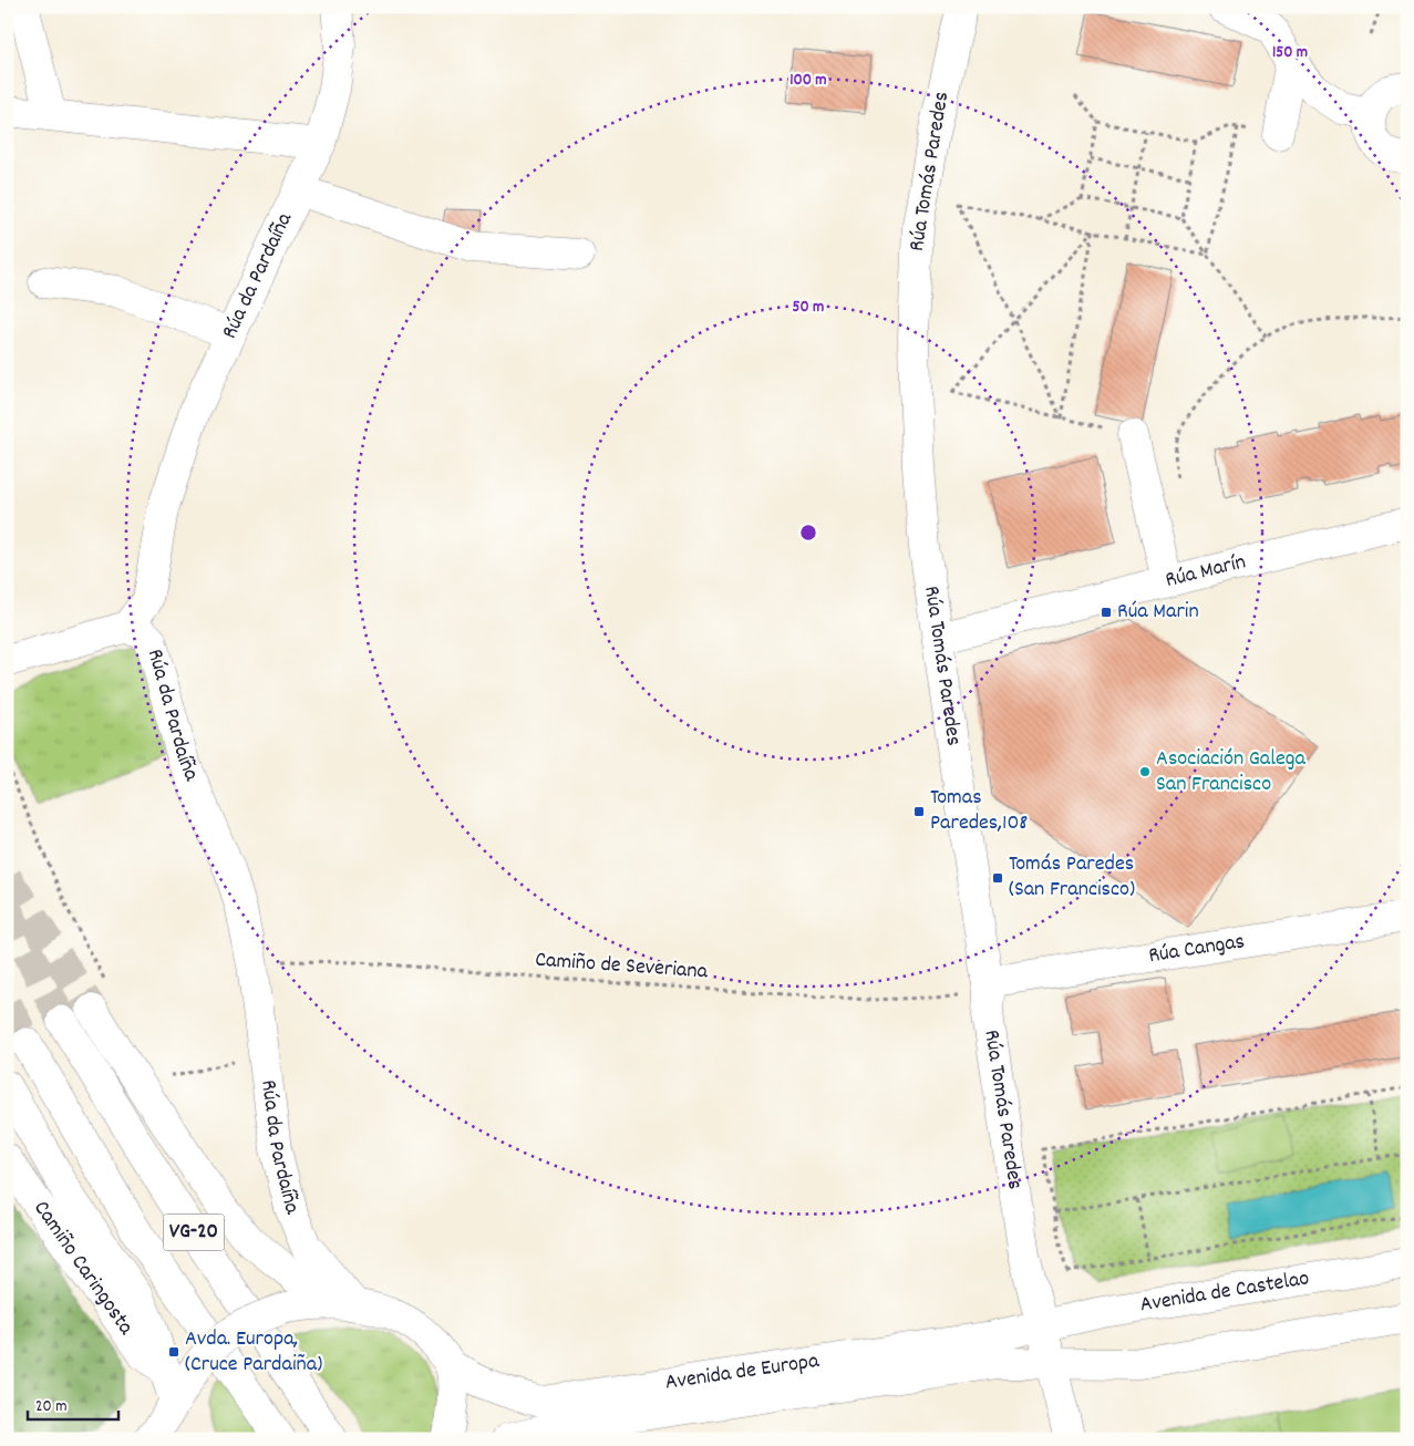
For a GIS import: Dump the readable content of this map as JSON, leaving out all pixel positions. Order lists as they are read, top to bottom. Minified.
{"streets":{"main road":["Rúa Tomás Paredes","Rúa da Pardaíña","Rúa Marín","Rúa Cangas","VG-20","Camiño Caringosta","Avenida de Castelao","Avenida de Europa"],"path":["Camiño de Severiana"]},"crossings":[["Rúa Tomás Paredes","Rúa Marín"],["Rúa Tomás Paredes","Rúa Cangas"],["Rúa Tomás Paredes","Camiño de Severiana"],["Rúa Tomás Paredes","Avenida de Castelao"],["Rúa Tomás Paredes","Avenida de Europa"],["Rúa da Pardaíña","Camiño de Severiana"],["Rúa Cangas","Camiño de Severiana"],["Avenida de Castelao","Avenida de Europa"]],"places":{"transit":["Rúa Marin","Tomas Paredes,108","Tomás Paredes (San Francisco)","Avda. Europa, (Cruce Pardaiña)"],"other":["Asociación Galega San Francisco"]},"scale_bar":"20 m","rings":["150 m","100 m","50 m"]}
